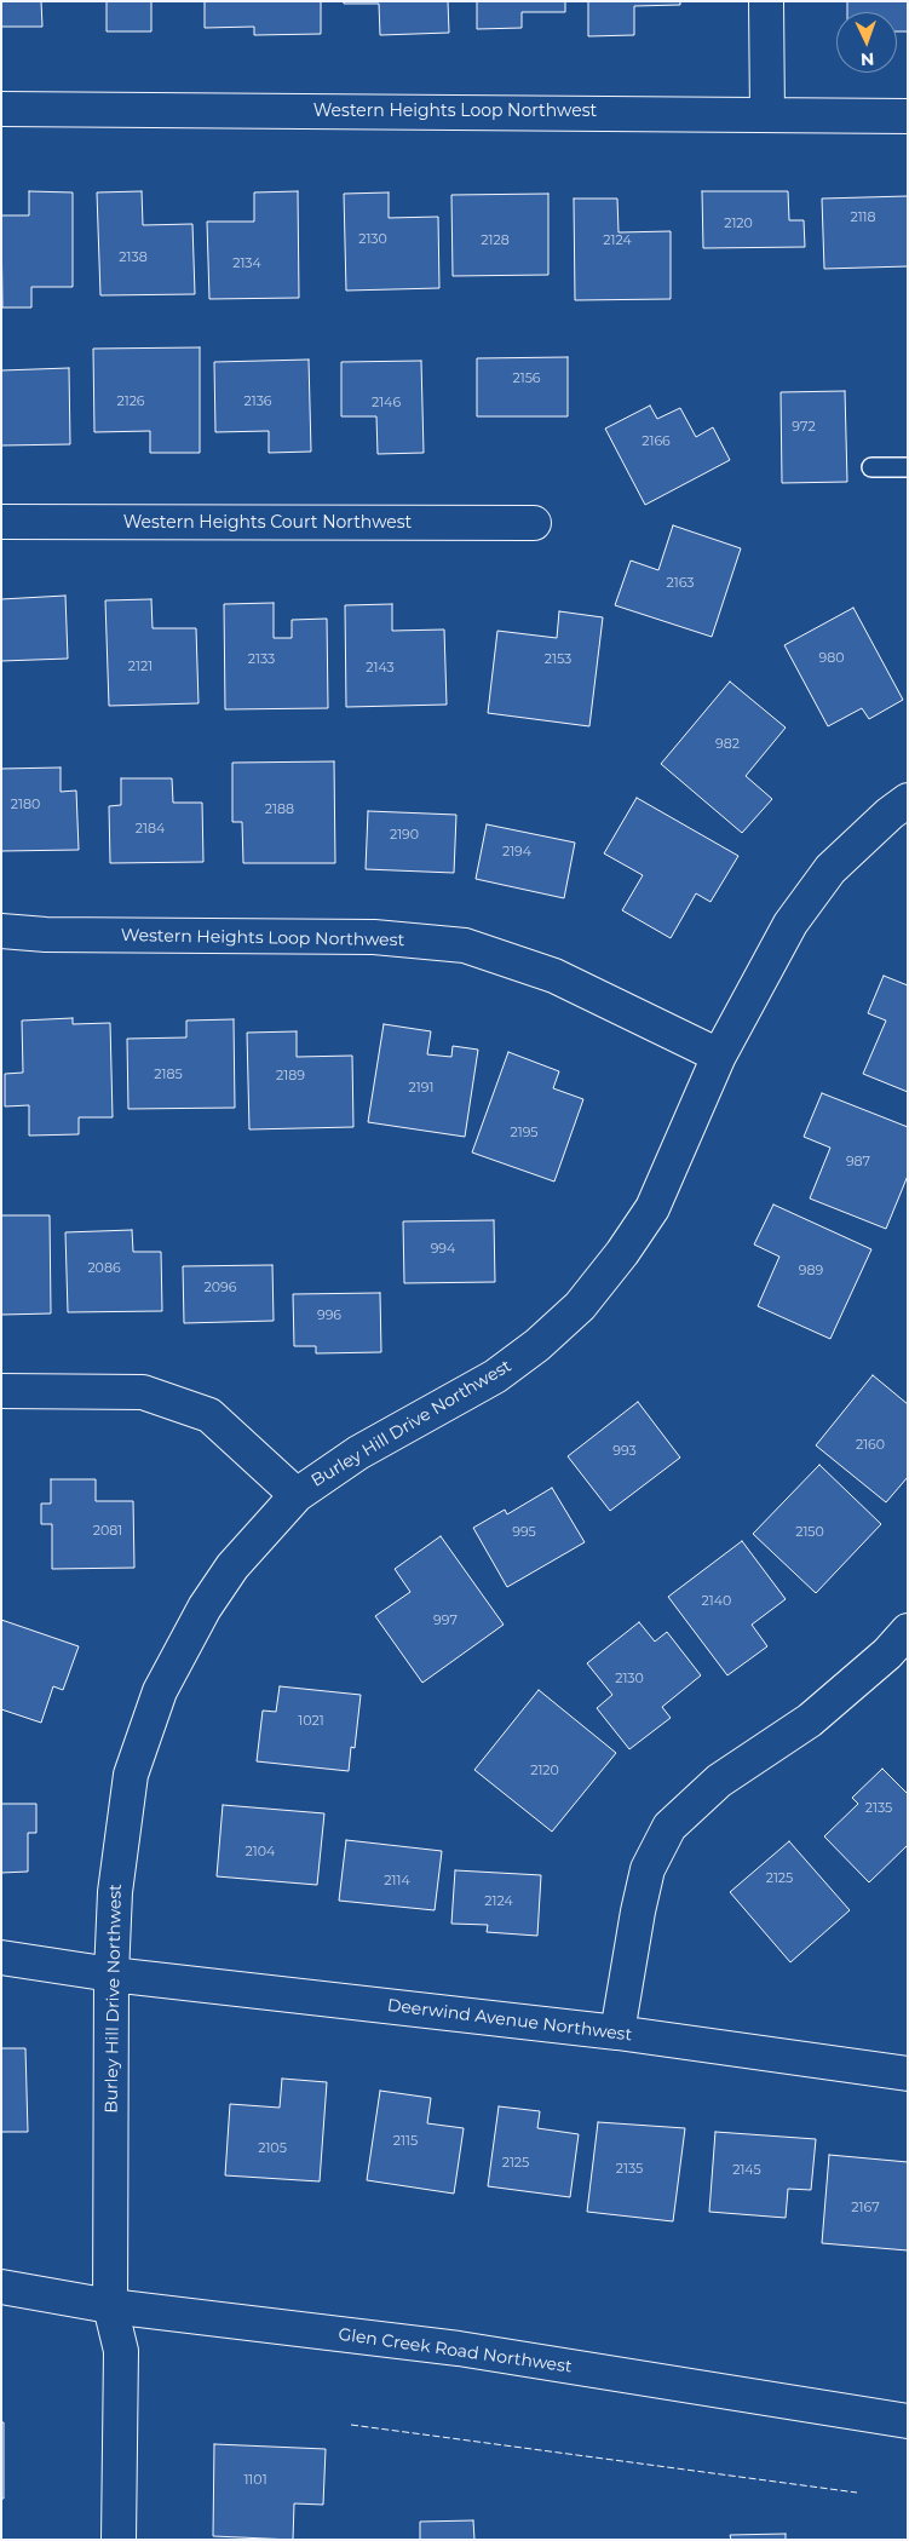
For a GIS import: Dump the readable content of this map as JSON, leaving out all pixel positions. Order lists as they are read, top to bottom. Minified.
{"streets":{"street":["Western Heights Loop Northwest","Western Heights Court Northwest","Burley Hill Drive Northwest","Deerwind Avenue Northwest","Glen Creek Road Northwest"]},"crossings":[["Western Heights Loop Northwest","Burley Hill Drive Northwest"],["Burley Hill Drive Northwest","Deerwind Avenue Northwest"],["Burley Hill Drive Northwest","Glen Creek Road Northwest"]],"house_numbers":["2118","2120","2130","2128","2124","2138","2134","2156","2126","2136","2146","972","2166","2163","980","2133","2153","2121","2143","982","2180","2188","2184","2190","2194","2185","2189","2191","2195","987","994","2086","989","2096","996","2160","993","2081","995","2150","2140","997","2130","1021","2120","2135","2104","2125","2114","2124","2115","2105","2125","2135","2145","2167","1101"],"north":"bottom"}
